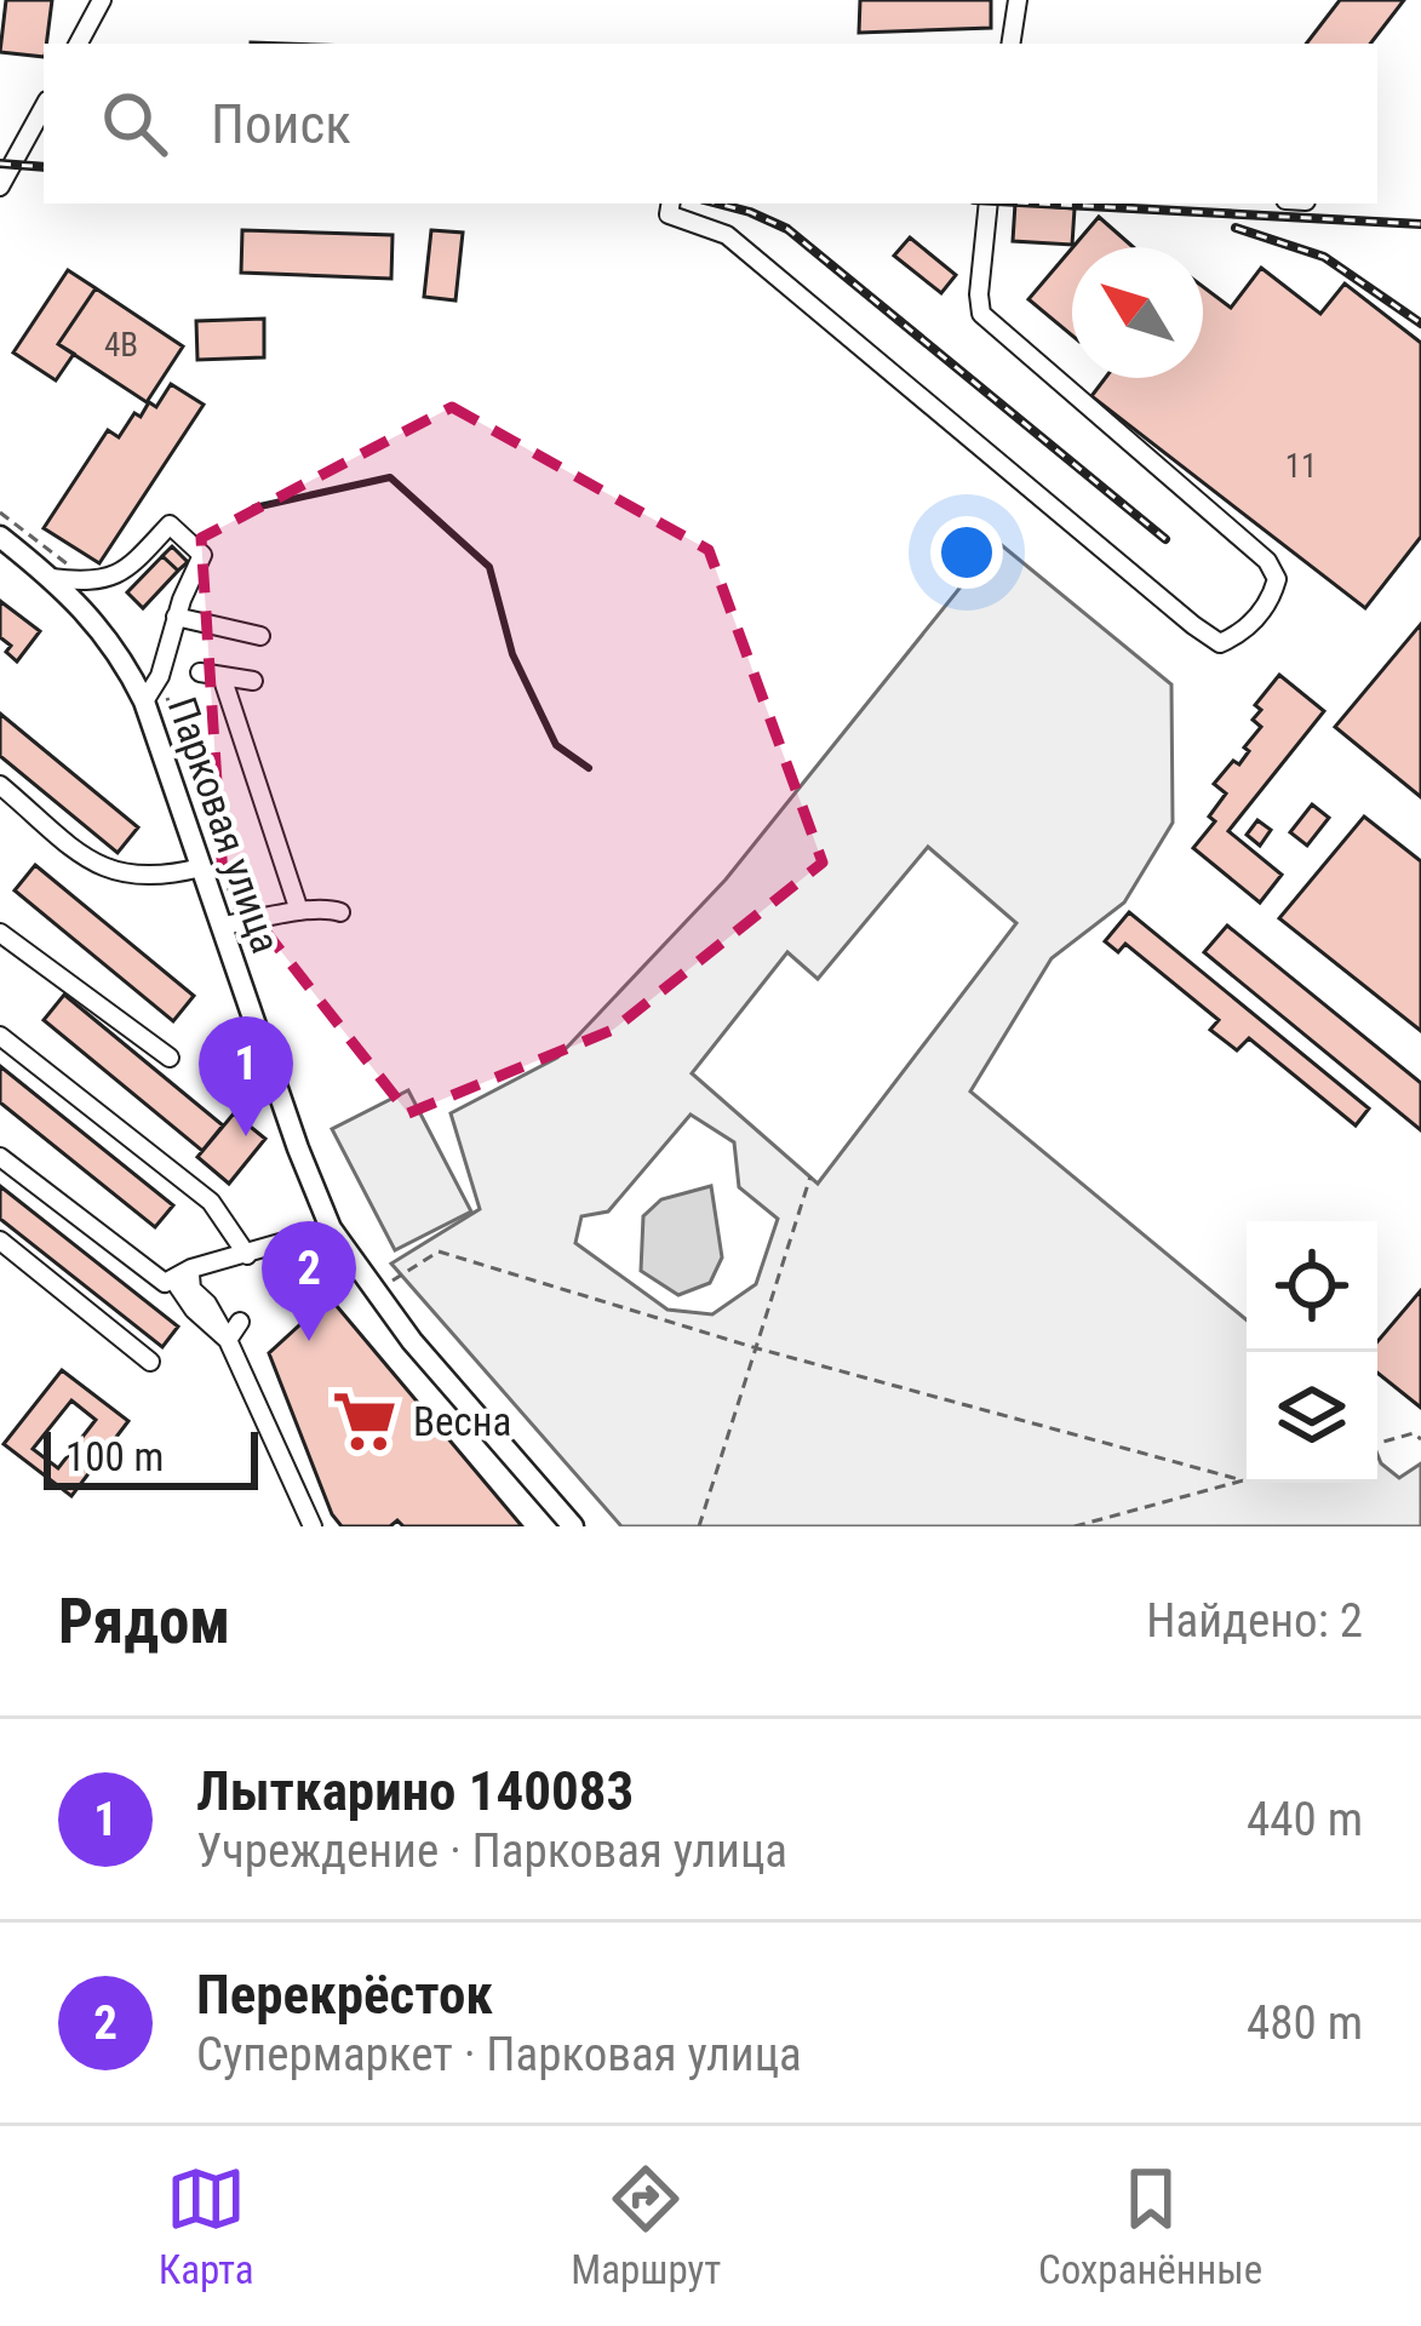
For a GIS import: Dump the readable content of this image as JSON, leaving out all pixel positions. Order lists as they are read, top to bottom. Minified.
{"streets":{"main road":["Парковая улица"]},"places":{"supermarket":["Весна"]},"house_numbers":["4В","11"],"scale_bar":"100 m","north":"top left","page":{"search":"Поиск","pins":["1","2"],"scale":"100 m","heading":["Рядом","Найдено: 2"],"list":[{"mark":"1","name":"Лыткарино 140083","note":"Учреждение · Парковая улица","value":"440 m"},{"mark":"2","name":"Перекрёсток","note":"Супермаркет · Парковая улица","value":"480 m"}],"nav":["Карта","Маршрут","Сохранённые"]}}
